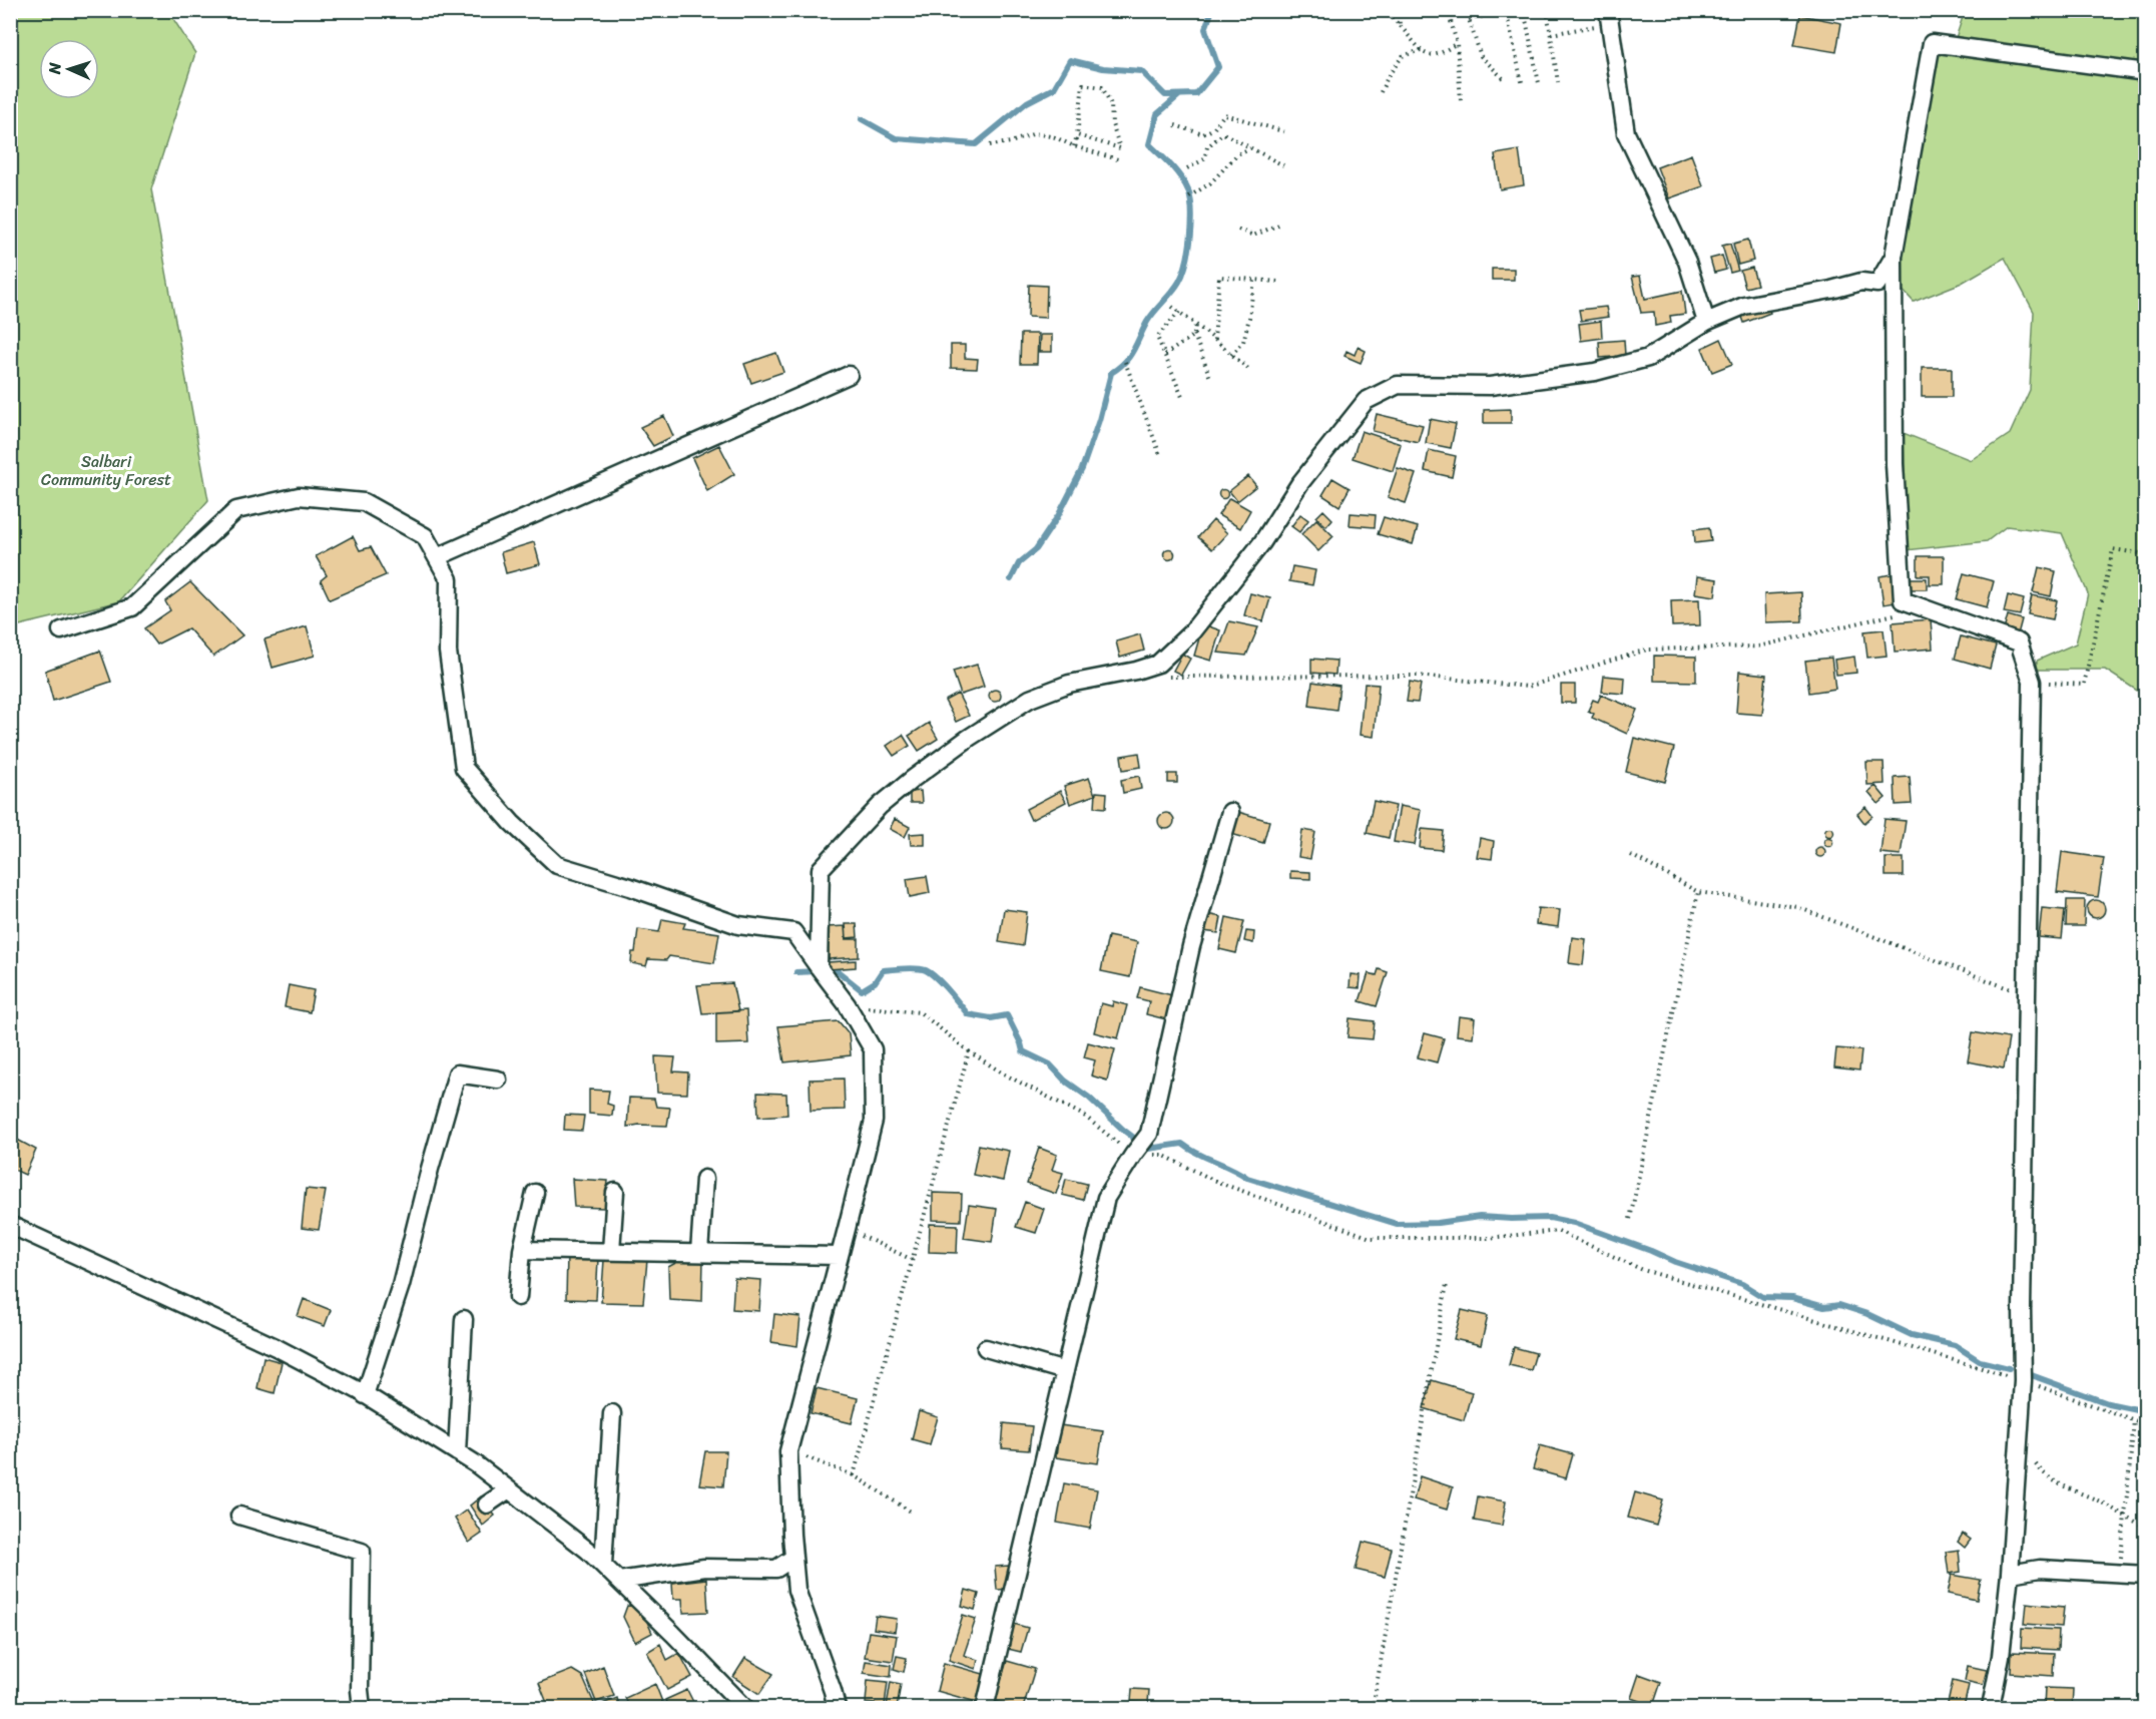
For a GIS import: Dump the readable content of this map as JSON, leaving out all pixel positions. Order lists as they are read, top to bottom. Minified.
{"parks":["Salbari Community Forest"],"north":"left"}
